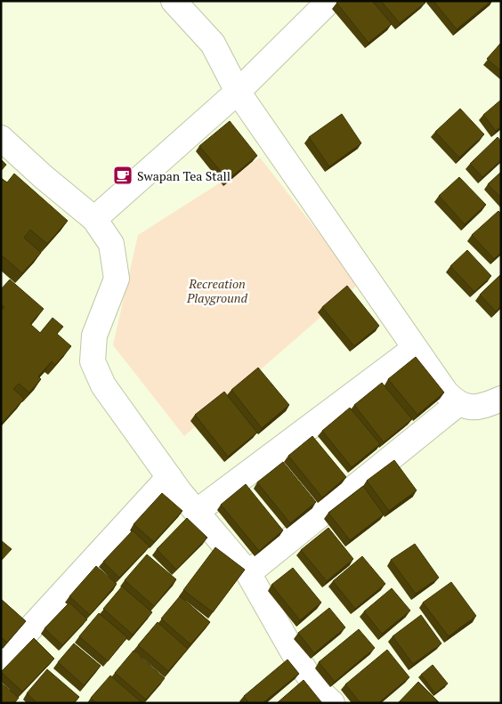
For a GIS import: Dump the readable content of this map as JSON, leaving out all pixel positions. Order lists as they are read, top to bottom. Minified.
{"parks":["Recreation Playground"],"places":{"cafe":["Swapan Tea Stall"]}}
